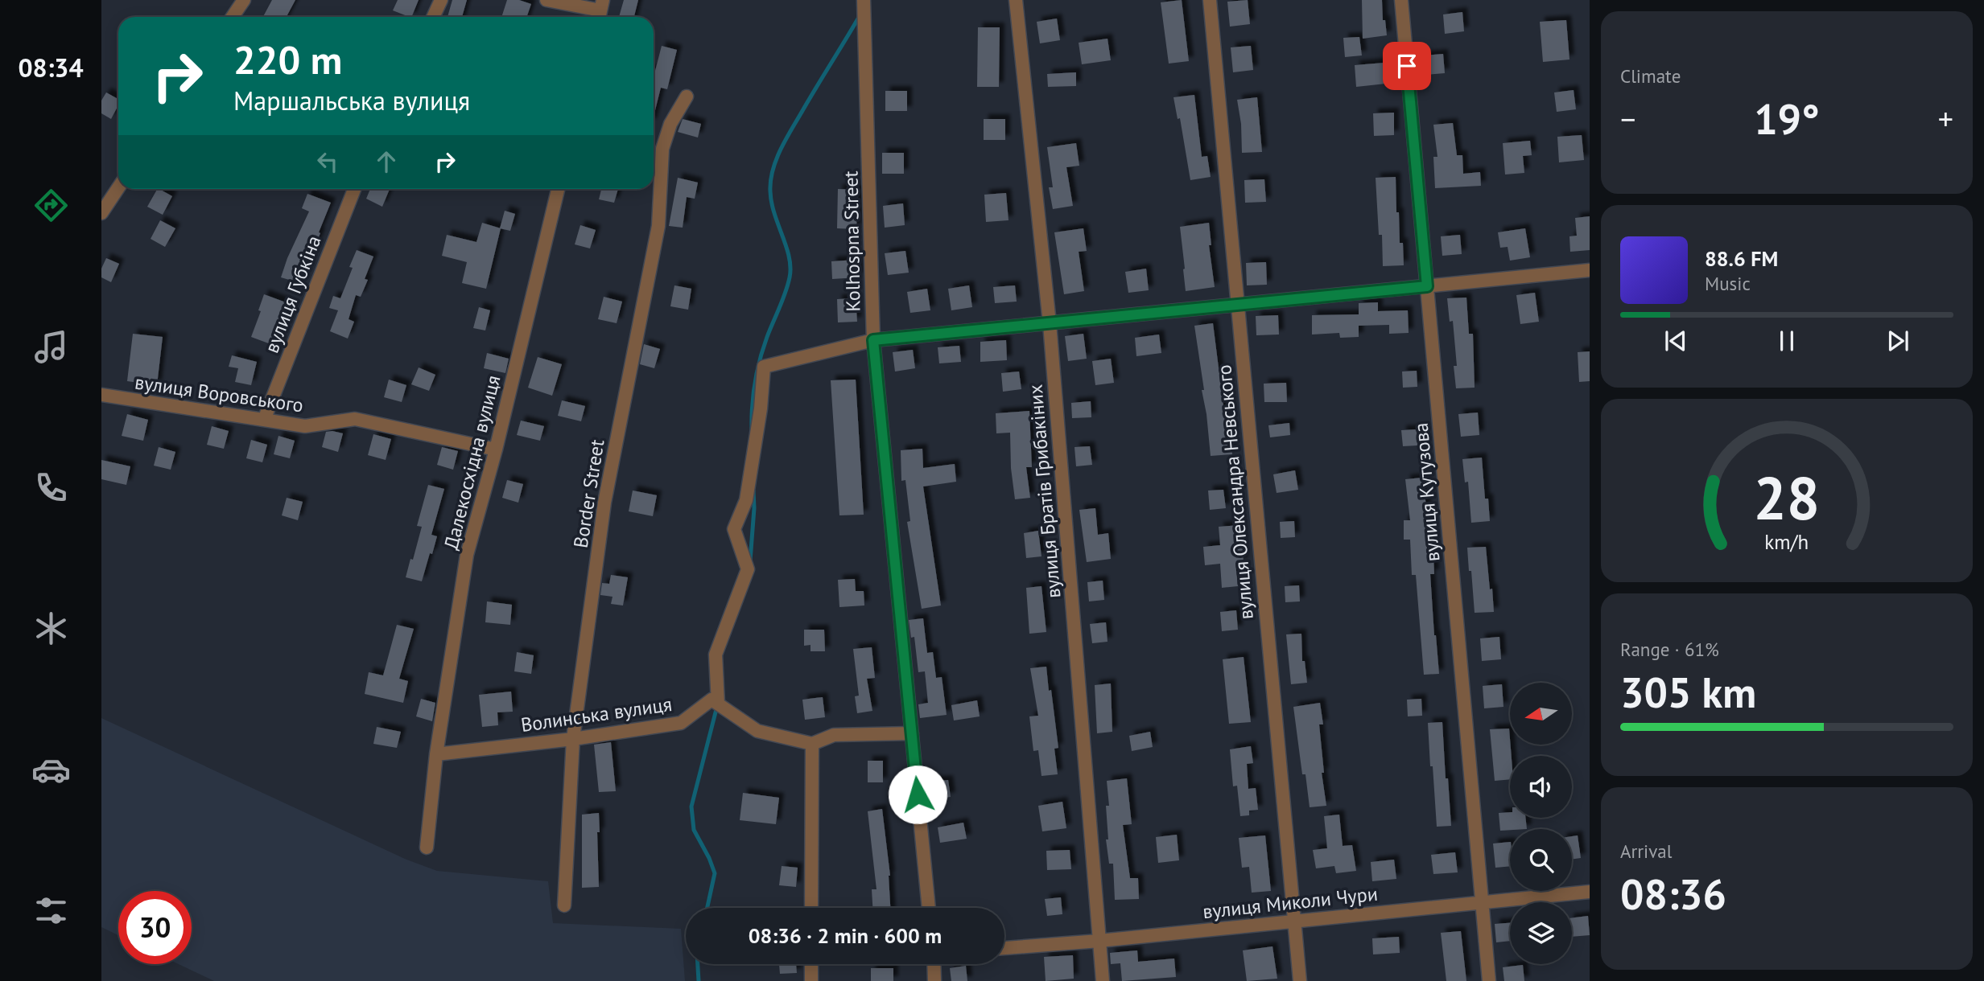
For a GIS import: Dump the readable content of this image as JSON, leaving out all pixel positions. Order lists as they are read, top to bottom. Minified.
{"streets":{"street":["Kolhospna Street","вулиця Губкіна","вулиця Воровського","Далекосхідна вулиця","вулиця Братів Грибакіних","вулиця Олександра Невського","вулиця Кутузова","Border Street","Волинська вулиця","вулиця Миколи Чури"]},"crossings":[["вулиця Губкіна","вулиця Воровського"],["вулиця Воровського","Далекосхідна вулиця"],["Далекосхідна вулиця","Волинська вулиця"],["вулиця Братів Грибакіних","вулиця Миколи Чури"],["вулиця Олександра Невського","вулиця Миколи Чури"],["вулиця Кутузова","вулиця Миколи Чури"],["Border Street","Волинська вулиця"]],"north":"left","page":{"tabs":"08:34","tile":["Climate",["Range · 61%","305 km"],["Arrival","08:36"]],"turn":["220 m","Маршальська вулиця"],"heat":["−","19°","+"],"song":["88.6 FM","Music"],"limit":"30","trip":"08:36 · 2 min · 600 m","gauge":["28","km/h"]}}
